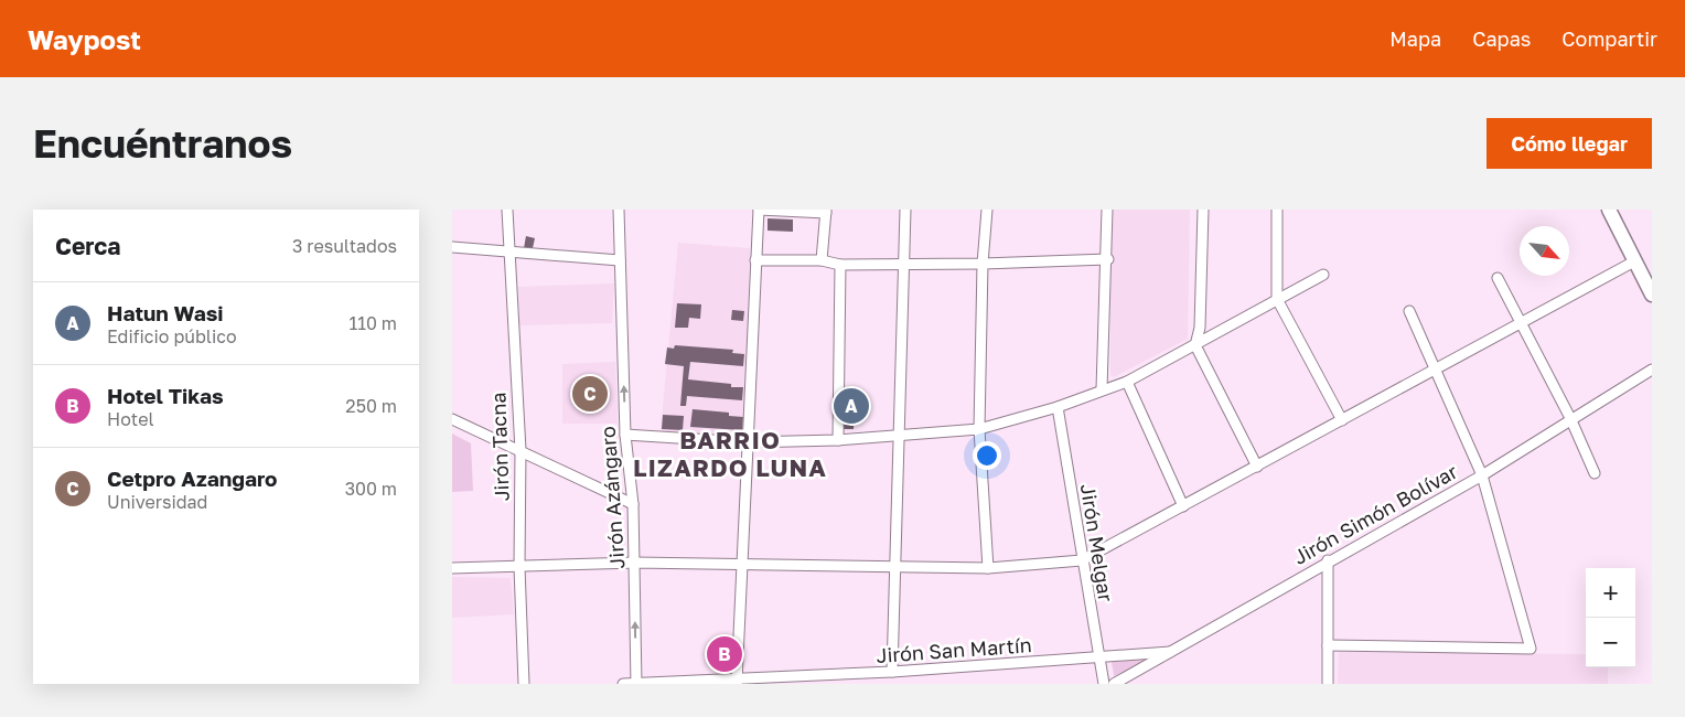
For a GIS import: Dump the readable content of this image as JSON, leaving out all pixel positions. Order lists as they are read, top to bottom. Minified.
{"streets":{"street":["Jirón Tacna","Jirón Azángaro","Jirón Simón Bolívar","Jirón Melgar","Jirón San Martín"]},"crossings":[["Jirón Azángaro","Jirón San Martín"],["Jirón Simón Bolívar","Jirón San Martín"],["Jirón Melgar","Jirón San Martín"]],"one_way":["Jirón Azángaro"],"districts":["BARRIO LIZARDO LUNA"],"north":"bottom right","page":{"header":"Waypost","nav":["Mapa","Capas","Compartir"],"buttons":"Cómo llegar","title":"Encuéntranos","heading":["Cerca","3 resultados"],"list":[{"mark":"A","name":"Hatun Wasi","note":"Edificio público","value":"110 m"},{"mark":"B","name":"Hotel Tikas","note":"Hotel","value":"250 m"},{"mark":"C","name":"Cetpro Azangaro","note":"Universidad","value":"300 m"}],"pins":["C","A","B"],"map_buttons":["+","−"]}}
